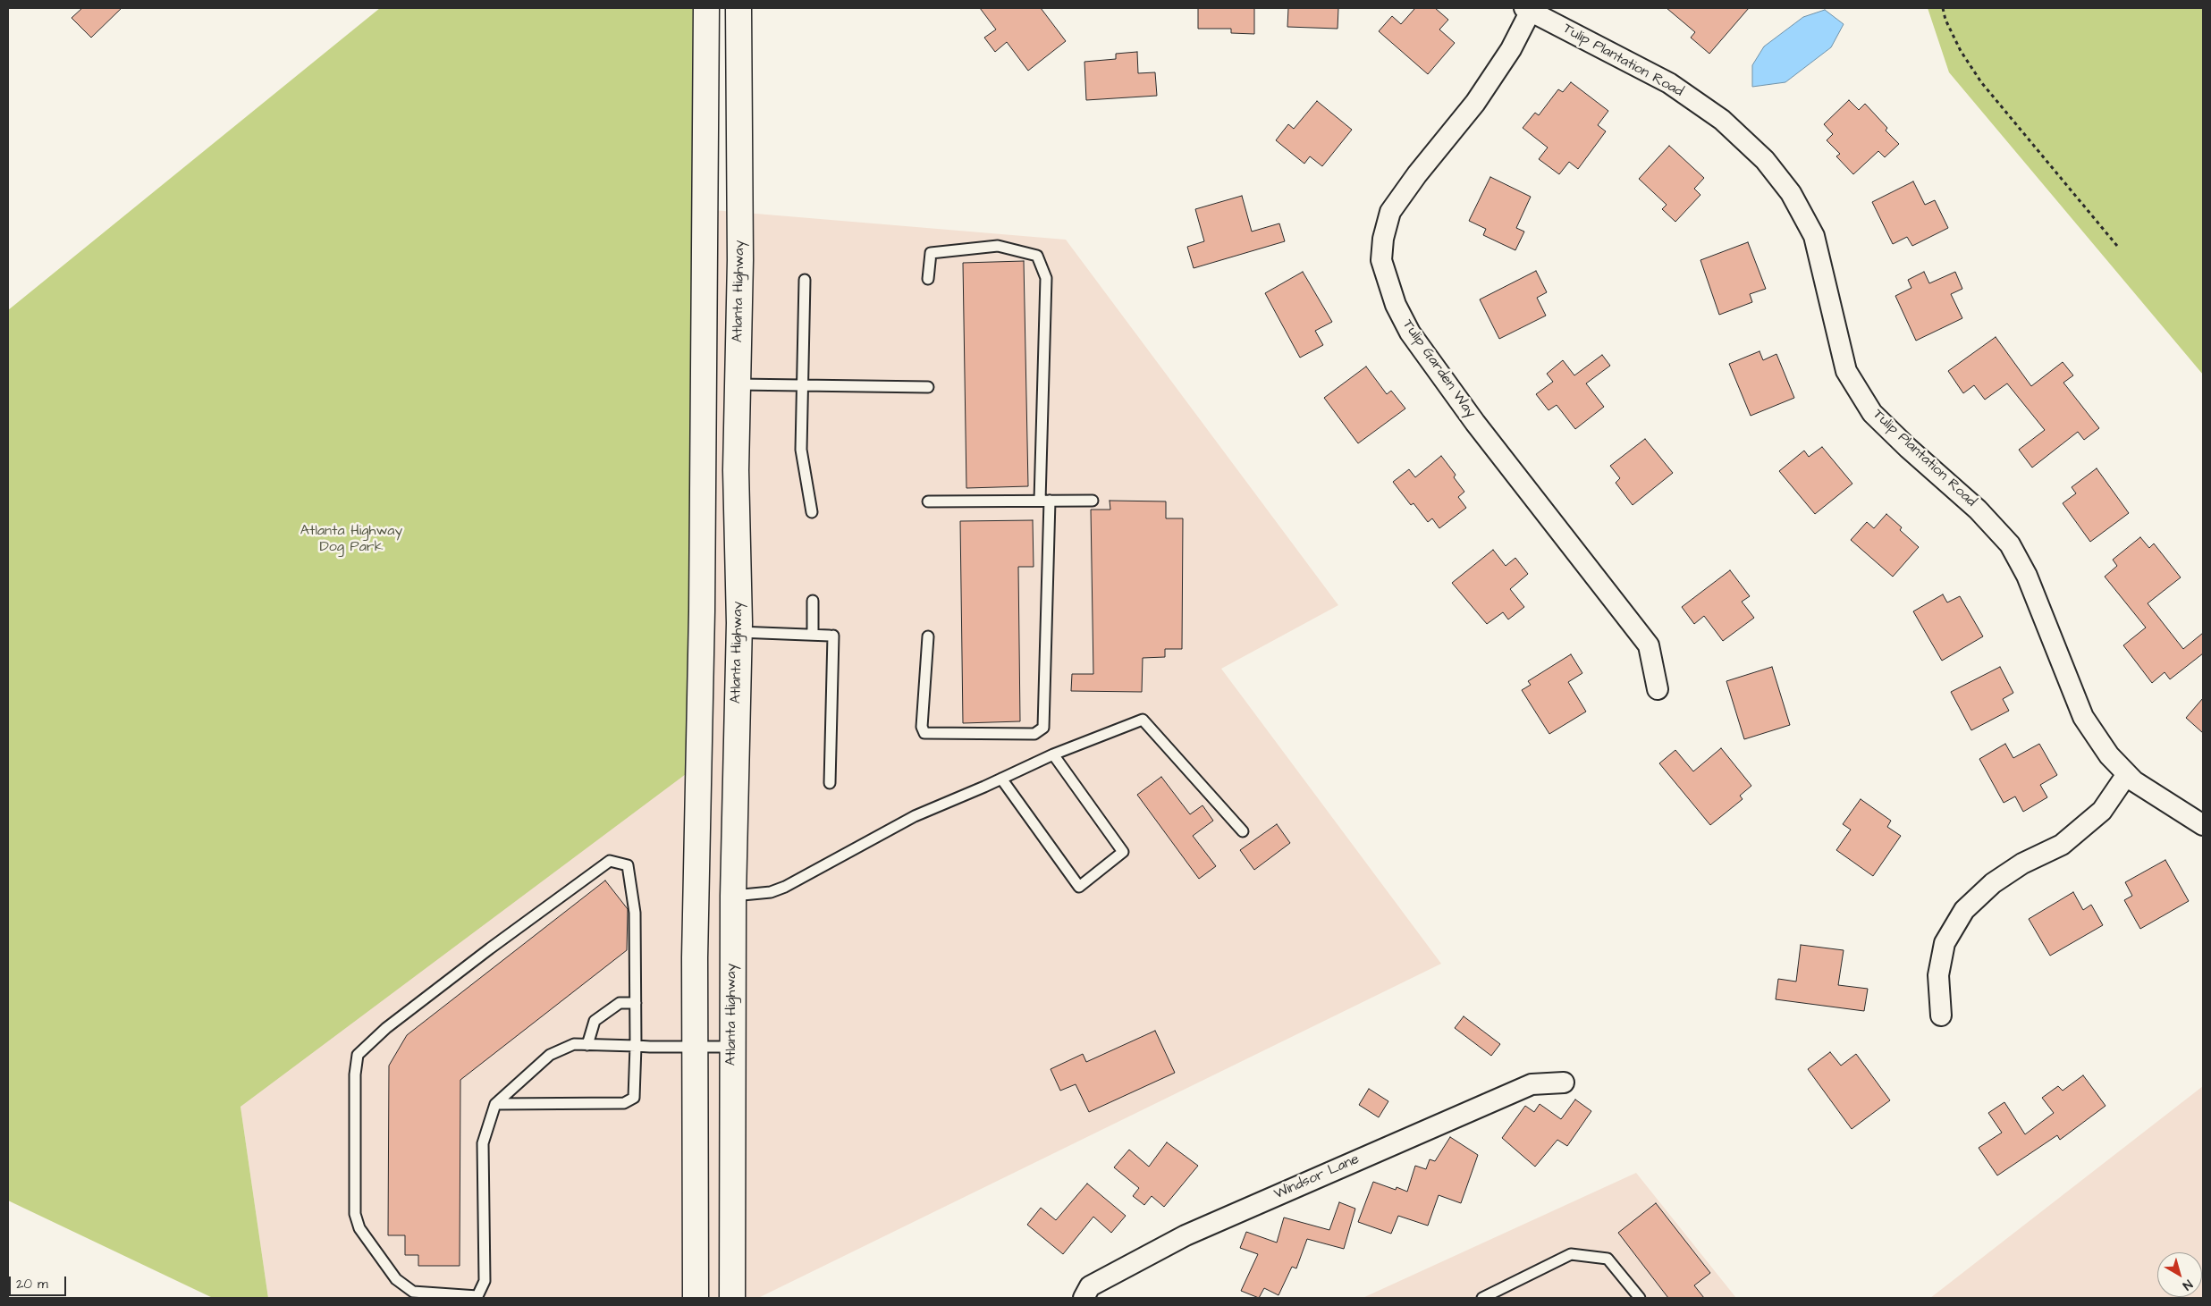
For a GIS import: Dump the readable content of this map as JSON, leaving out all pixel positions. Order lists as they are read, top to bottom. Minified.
{"streets":{"main road":["Atlanta Highway"],"street":["Tulip Plantation Road","Tulip Garden Way","Windsor Lane"]},"crossings":[["Tulip Plantation Road","Tulip Garden Way"]],"parks":["Atlanta Highway Dog Park"],"scale_bar":"20 m","north":"bottom right"}
